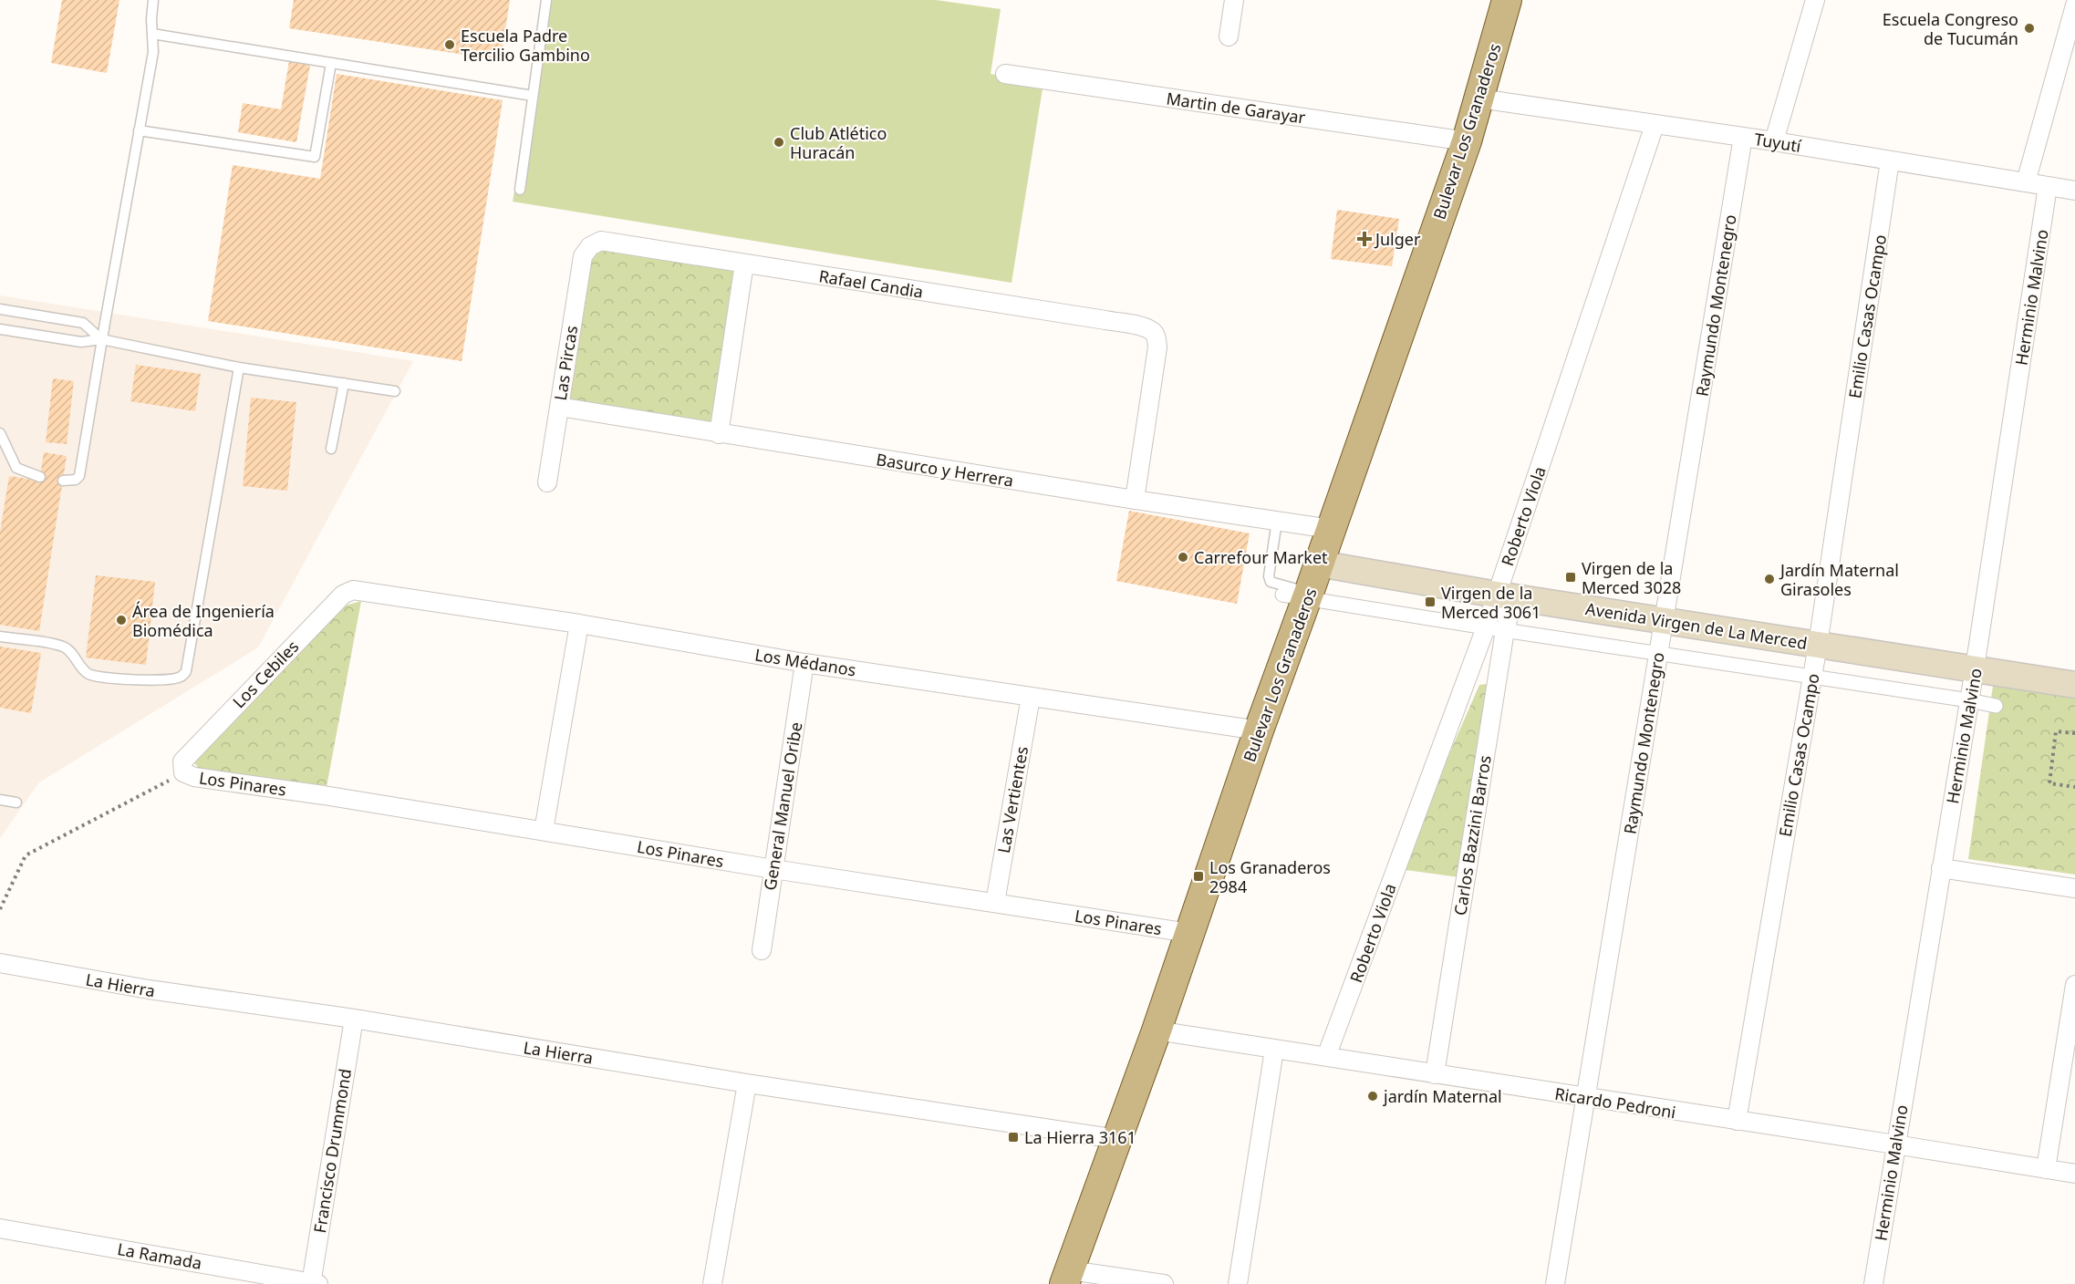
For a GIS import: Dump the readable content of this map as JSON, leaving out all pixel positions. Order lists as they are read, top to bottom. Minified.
{"streets":{"main road":["Bulevar Los Granaderos","Avenida Virgen de La Merced"],"street":["Martin de Garayar","Tuyutí","Rafael Candia","Herminio Malvino","Raymundo Montenegro","Emilio Casas Ocampo","Las Pircas","Basurco y Herrera","Roberto Viola","Los Médanos","Los Cebiles","Los Pinares","Las Vertientes","General Manuel Oribe","Carlos Bazzini Barros","La Hierra","Ricardo Pedroni","Francisco Drummond","La Ramada"]},"crossings":[["Martin de Garayar","Bulevar Los Granaderos"],["Bulevar Los Granaderos","Tuyutí"],["Bulevar Los Granaderos","Basurco y Herrera"],["Bulevar Los Granaderos","Avenida Virgen de La Merced"],["Bulevar Los Granaderos","Los Médanos"],["Bulevar Los Granaderos","Los Pinares"],["Bulevar Los Granaderos","La Hierra"],["Bulevar Los Granaderos","Ricardo Pedroni"],["Tuyutí","Herminio Malvino"],["Tuyutí","Raymundo Montenegro"],["Tuyutí","Emilio Casas Ocampo"],["Tuyutí","Roberto Viola"],["Rafael Candia","Las Pircas"],["Rafael Candia","Basurco y Herrera"],["Herminio Malvino","Avenida Virgen de La Merced"],["Herminio Malvino","Ricardo Pedroni"],["Raymundo Montenegro","Avenida Virgen de La Merced"],["Raymundo Montenegro","Ricardo Pedroni"],["Emilio Casas Ocampo","Avenida Virgen de La Merced"],["Emilio Casas Ocampo","Ricardo Pedroni"],["Las Pircas","Basurco y Herrera"],["Roberto Viola","Avenida Virgen de La Merced"],["Roberto Viola","Carlos Bazzini Barros"],["Roberto Viola","Ricardo Pedroni"],["Avenida Virgen de La Merced","Carlos Bazzini Barros"],["Los Médanos","Los Cebiles"],["Los Médanos","Las Vertientes"],["Los Médanos","General Manuel Oribe"],["Los Cebiles","Los Pinares"],["Los Pinares","Las Vertientes"],["Los Pinares","General Manuel Oribe"],["Carlos Bazzini Barros","Ricardo Pedroni"],["La Hierra","Francisco Drummond"],["Francisco Drummond","La Ramada"]],"places":{"other":["Escuela Congreso de Tucumán","Escuela Padre Tercilio Gambino","Club Atlético Huracán","Carrefour Market","Jardín Maternal Girasoles","Área de Ingeniería Biomédica","jardín Maternal"],"health":["Julger"],"transit":["Virgen de la Merced 3028","Virgen de la Merced 3061","Los Granaderos 2984","La Hierra 3161"]}}
